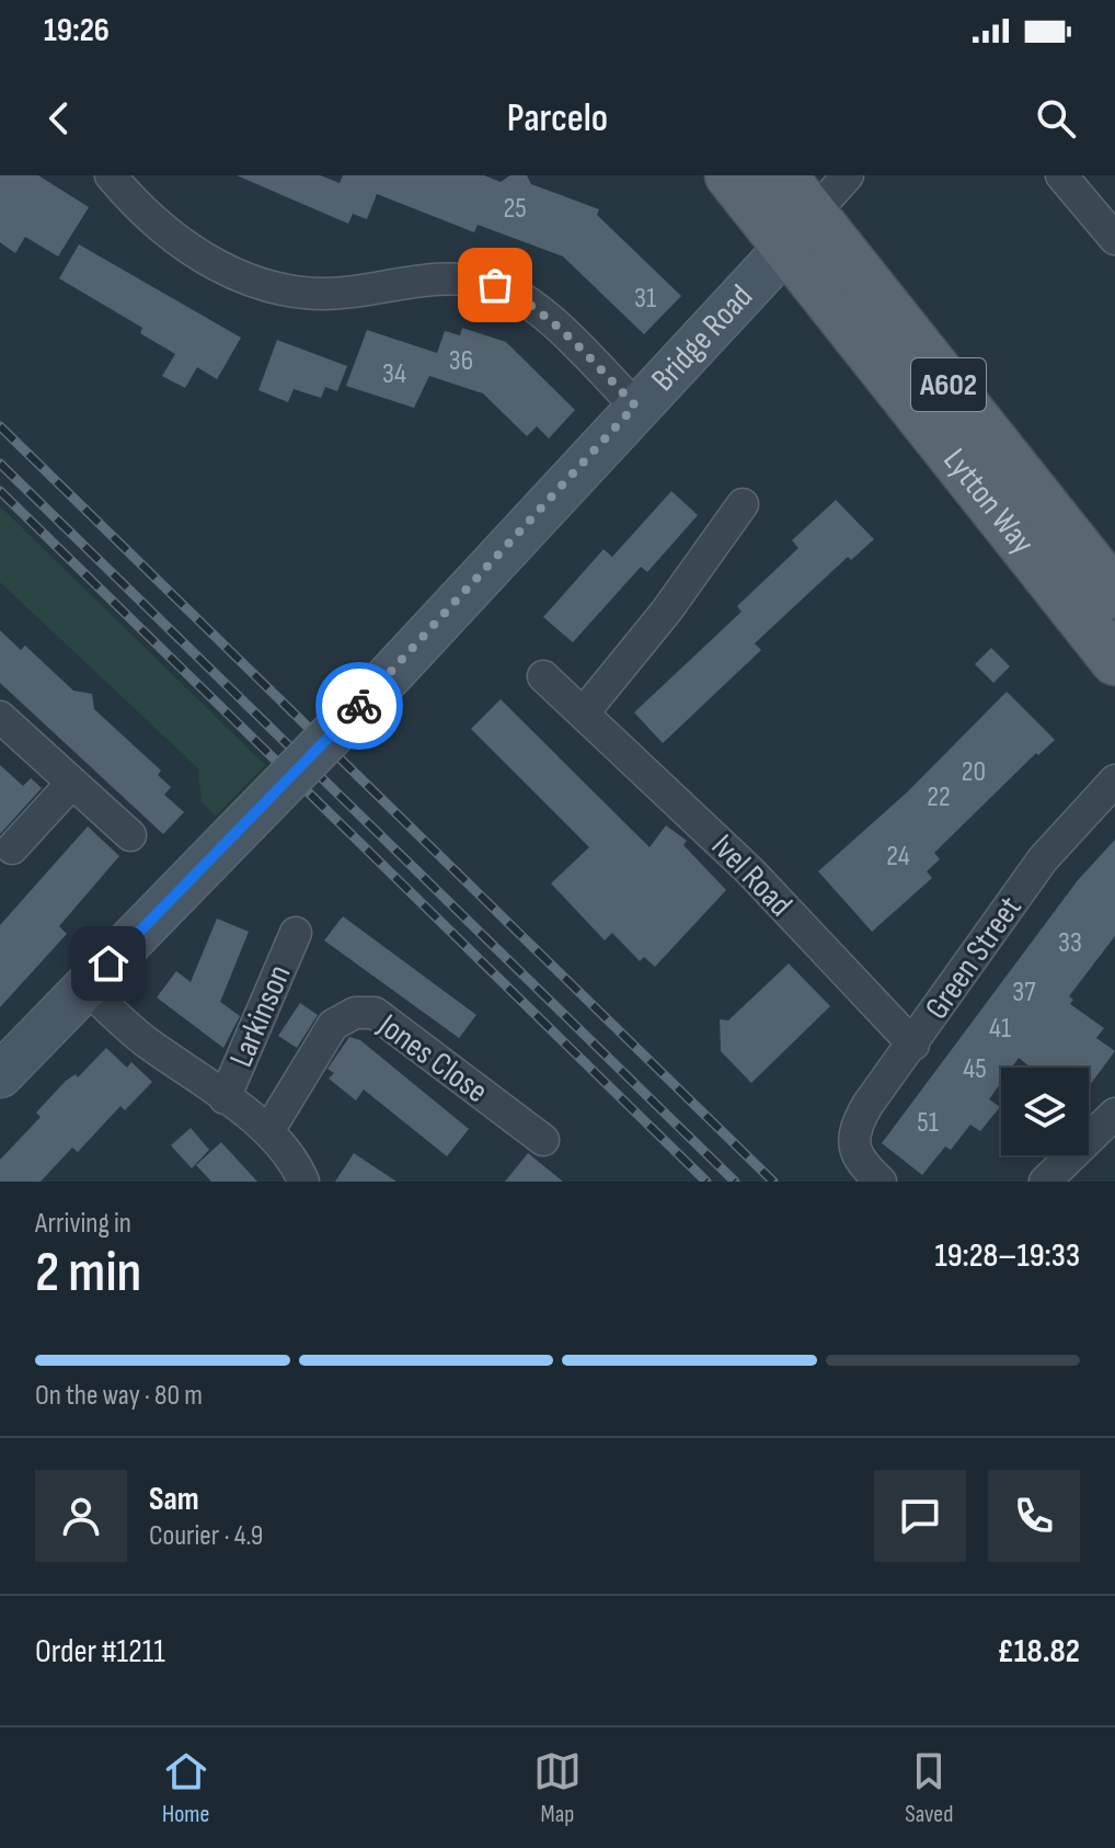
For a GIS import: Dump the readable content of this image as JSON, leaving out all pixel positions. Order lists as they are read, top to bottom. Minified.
{"streets":{"main road":["A602","Lytton Way"],"street":["Bridge Road","Ivel Road","Green Street","Larkinson","Jones Close"]},"crossings":[["Bridge Road","Lytton Way"],["Bridge Road","Larkinson"],["Ivel Road","Green Street"],["Larkinson","Jones Close"]],"house_numbers":["25","31","36","34","20","22","24","33","37","41","45","51"],"page":{"status":"19:26","header":"Parcelo","heading":["2 min","Arriving in","19:28–19:33"],"panel":["Sam","Courier · 4.9","Order #1211","£18.82"],"bar":"On the way · 80 m","tabs":["Home","Map","Saved"]}}
